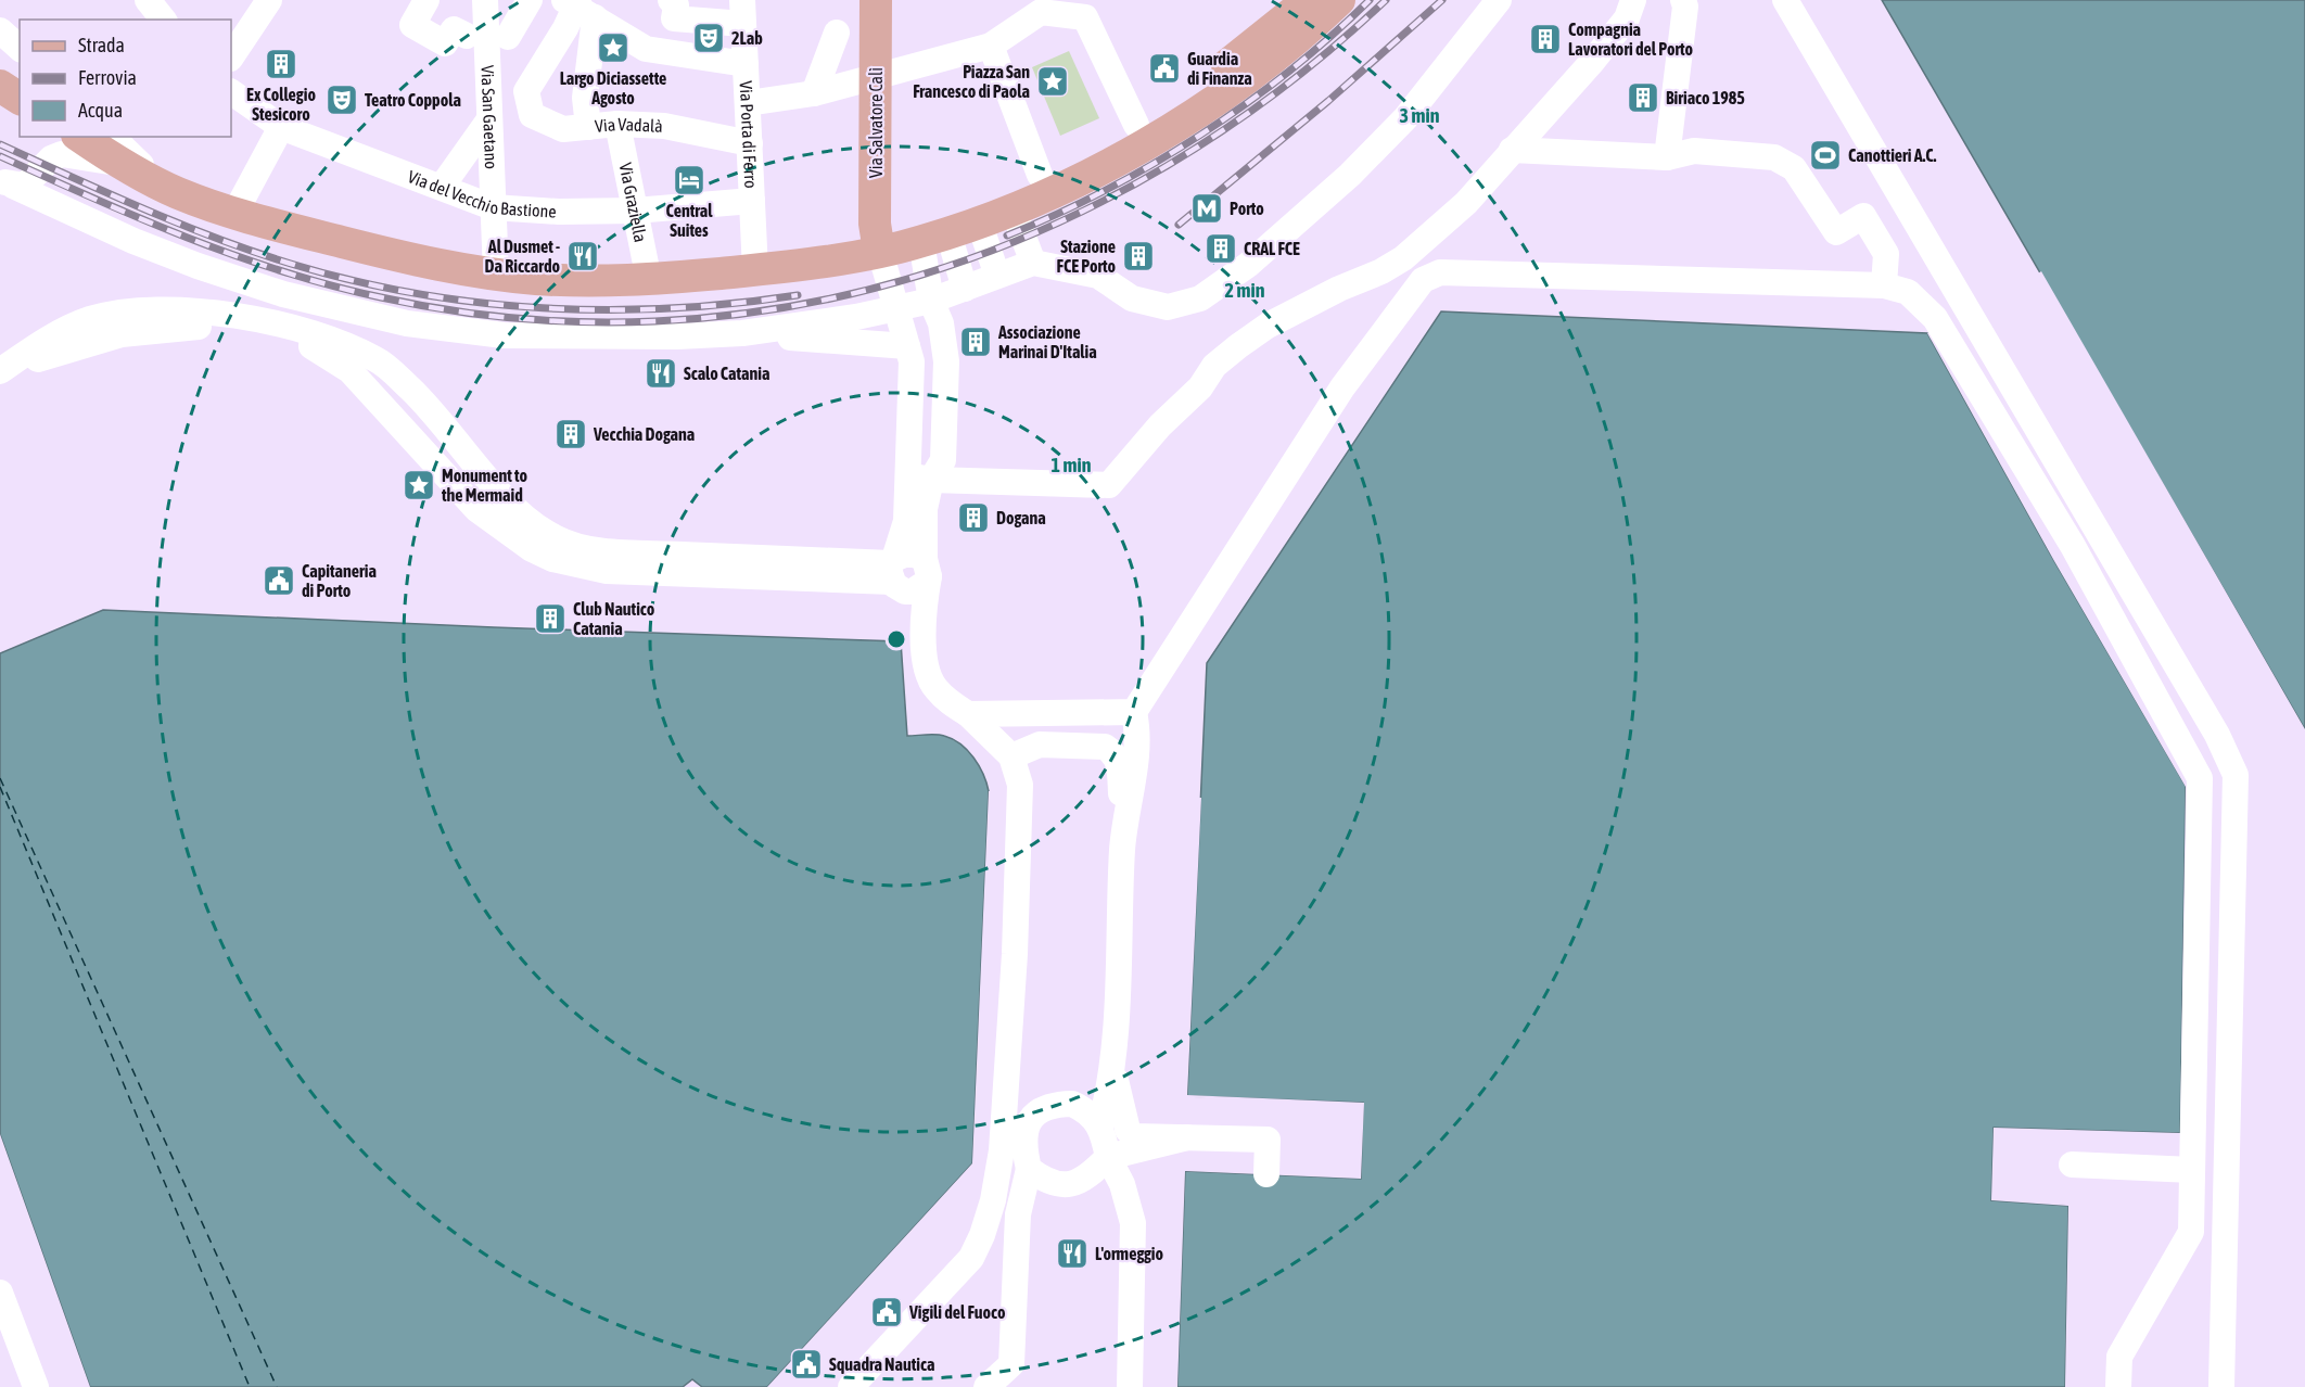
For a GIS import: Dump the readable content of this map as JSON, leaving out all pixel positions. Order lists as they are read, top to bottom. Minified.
{"streets":{"main road":["Via Salvatore Calì"],"street":["Via San Gaetano","Via Vadalà","Via Porta di Ferro","Via del Vecchio Bastione","Via Graziella"]},"crossings":[["Via San Gaetano","Via del Vecchio Bastione"],["Via Vadalà","Via Porta di Ferro"],["Via Vadalà","Via Graziella"],["Via Porta di Ferro","Via del Vecchio Bastione"],["Via del Vecchio Bastione","Via Graziella"]],"places":{"theatre":["2Lab","Teatro Coppola"],"building":["Compagnia Lavoratori del Porto","Ex Collegio Stesicoro","Biriaco 1985","CRAL FCE","Stazione FCE Porto","Associazione Marinai D'Italia","Vecchia Dogana","Dogana","Club Nautico Catania"],"place":["Largo Diciassette Agosto","Piazza San Francesco di Paola","Monument to the Mermaid"],"public building":["Guardia di Finanza","Capitaneria di Porto","Vigili del Fuoco","Squadra Nautica"],"sports":["Canottieri A.C."],"hotel":["Central Suites"],"metro station":["Porto"],"restaurant":["Al Dusmet - Da Riccardo","Scalo Catania","L'ormeggio"]},"legend":["Strada","Ferrovia","Acqua"],"rings":["3 min","2 min","1 min"]}
